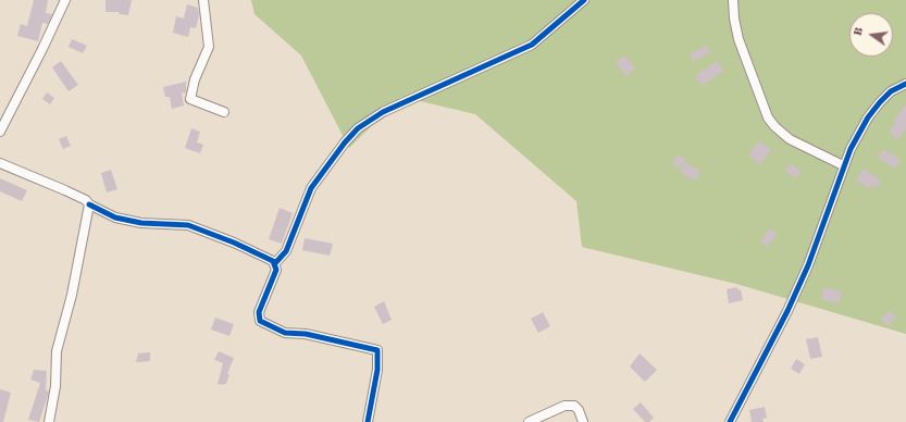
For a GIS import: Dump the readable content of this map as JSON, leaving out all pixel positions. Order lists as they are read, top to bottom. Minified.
{"north":"left"}
